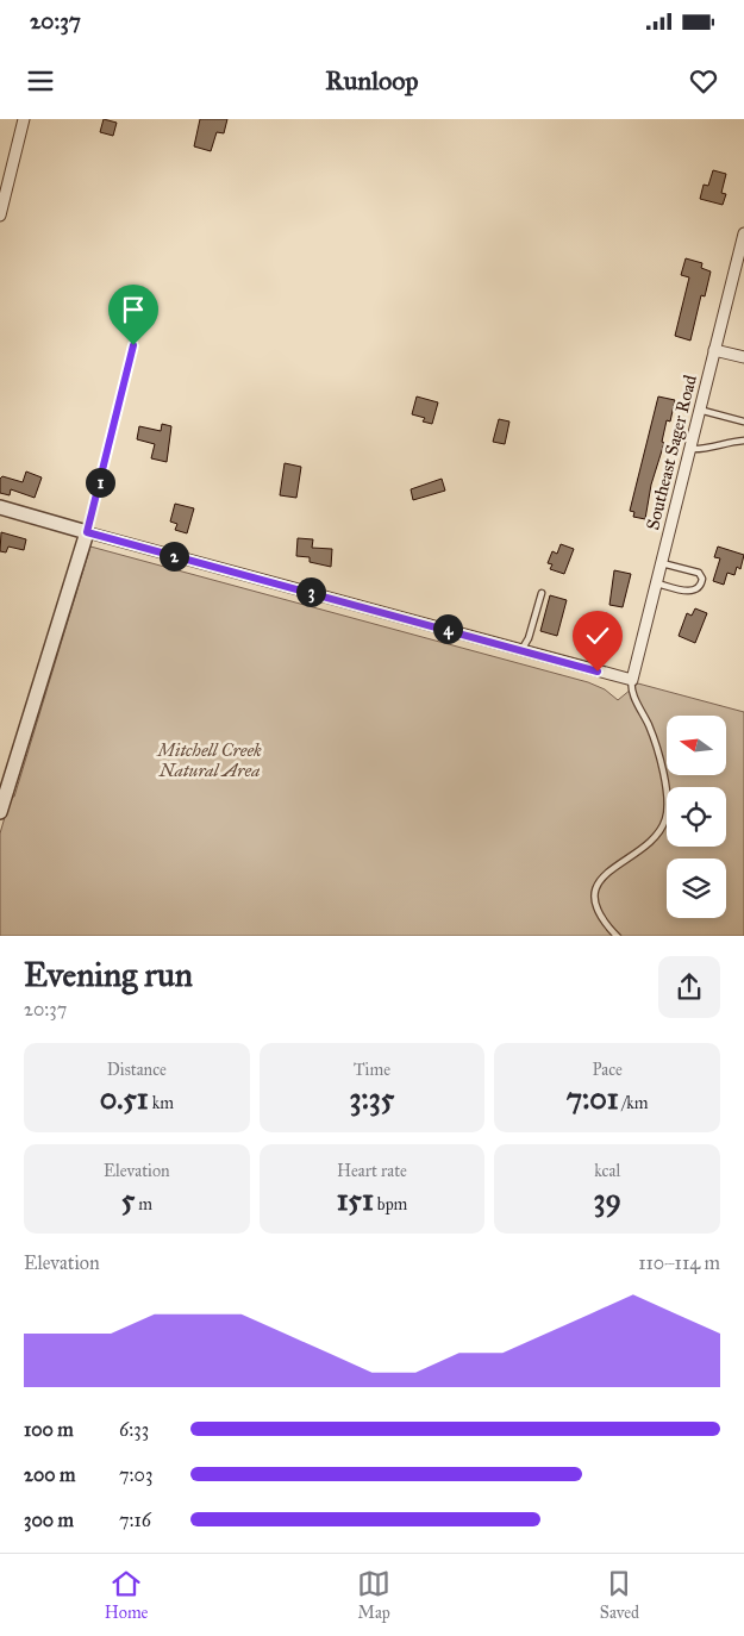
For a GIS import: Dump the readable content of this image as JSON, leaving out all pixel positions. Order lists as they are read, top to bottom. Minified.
{"streets":{"street":["Southeast Sager Road"]},"parks":["Mitchell Creek Natural Area"],"north":"left","page":{"status":"20:37","header":"Runloop","pins":["1","2","3","4"],"heading":["Evening run","20:37"],"stats":[["Distance","0.51 km"],["Time","3:35"],["Pace","7:01 /km"],["Elevation","5 m"],["Heart rate","151 bpm"],["kcal","39"]],"chart":["Elevation","110–114 m"],"list":[{"name":"100 m","note":"6:33"},{"name":"200 m","note":"7:03"},{"name":"300 m","note":"7:16"}],"tabs":["Home","Map","Saved"]}}
